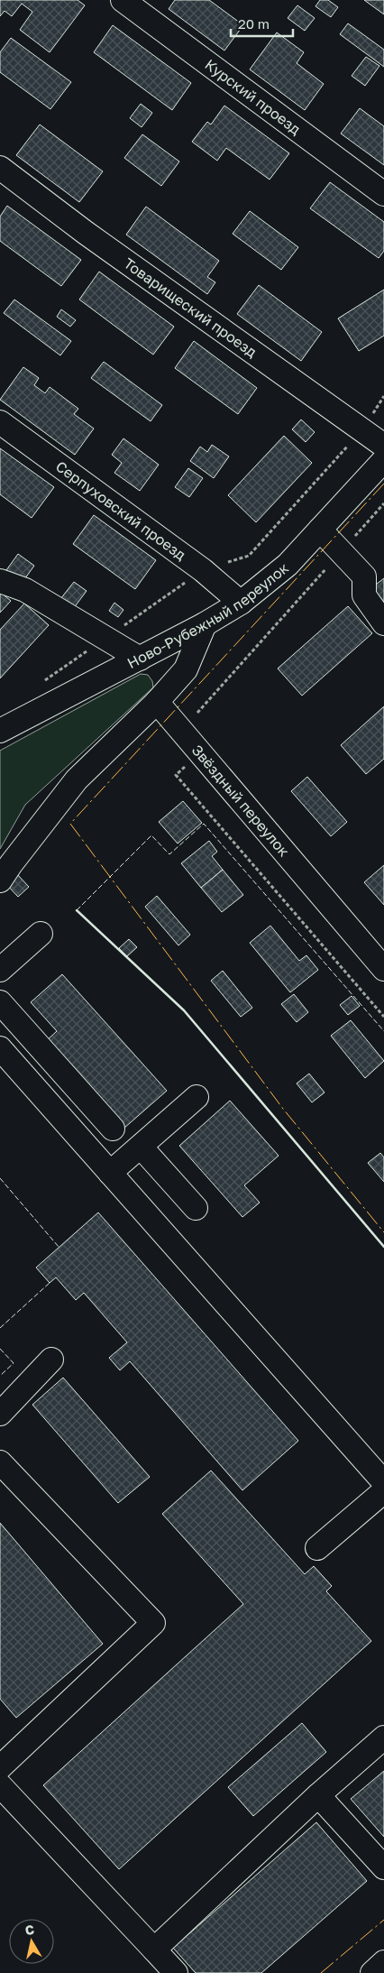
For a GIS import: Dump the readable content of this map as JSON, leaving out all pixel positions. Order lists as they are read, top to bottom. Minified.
{"streets":{"street":["Курский проезд","Товарищеский проезд","Серпуховский проезд","Ново-Рубежный переулок","Звёздный переулок"]},"crossings":[["Серпуховский проезд","Ново-Рубежный переулок"]],"scale_bar":"20 m","north":"top"}
